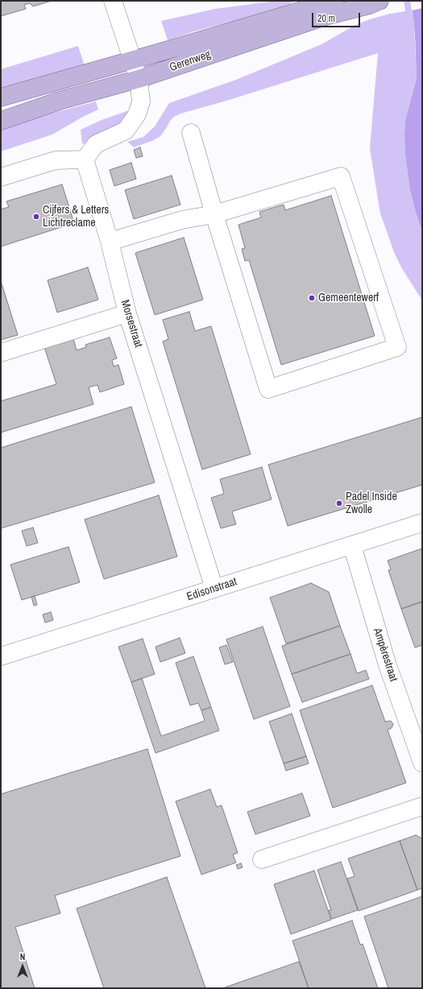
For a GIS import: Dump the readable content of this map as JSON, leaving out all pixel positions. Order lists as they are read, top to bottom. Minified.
{"streets":{"main road":["Gerenweg"],"street":["Morsestraat","Edisonstraat","Ampèrestraat"]},"crossings":[["Morsestraat","Edisonstraat"],["Edisonstraat","Ampèrestraat"]],"places":["Cijfers & Letters Lichtreclame","Gemeentewerf","Padel Inside Zwolle"],"scale_bar":"20 m","north":"top"}
